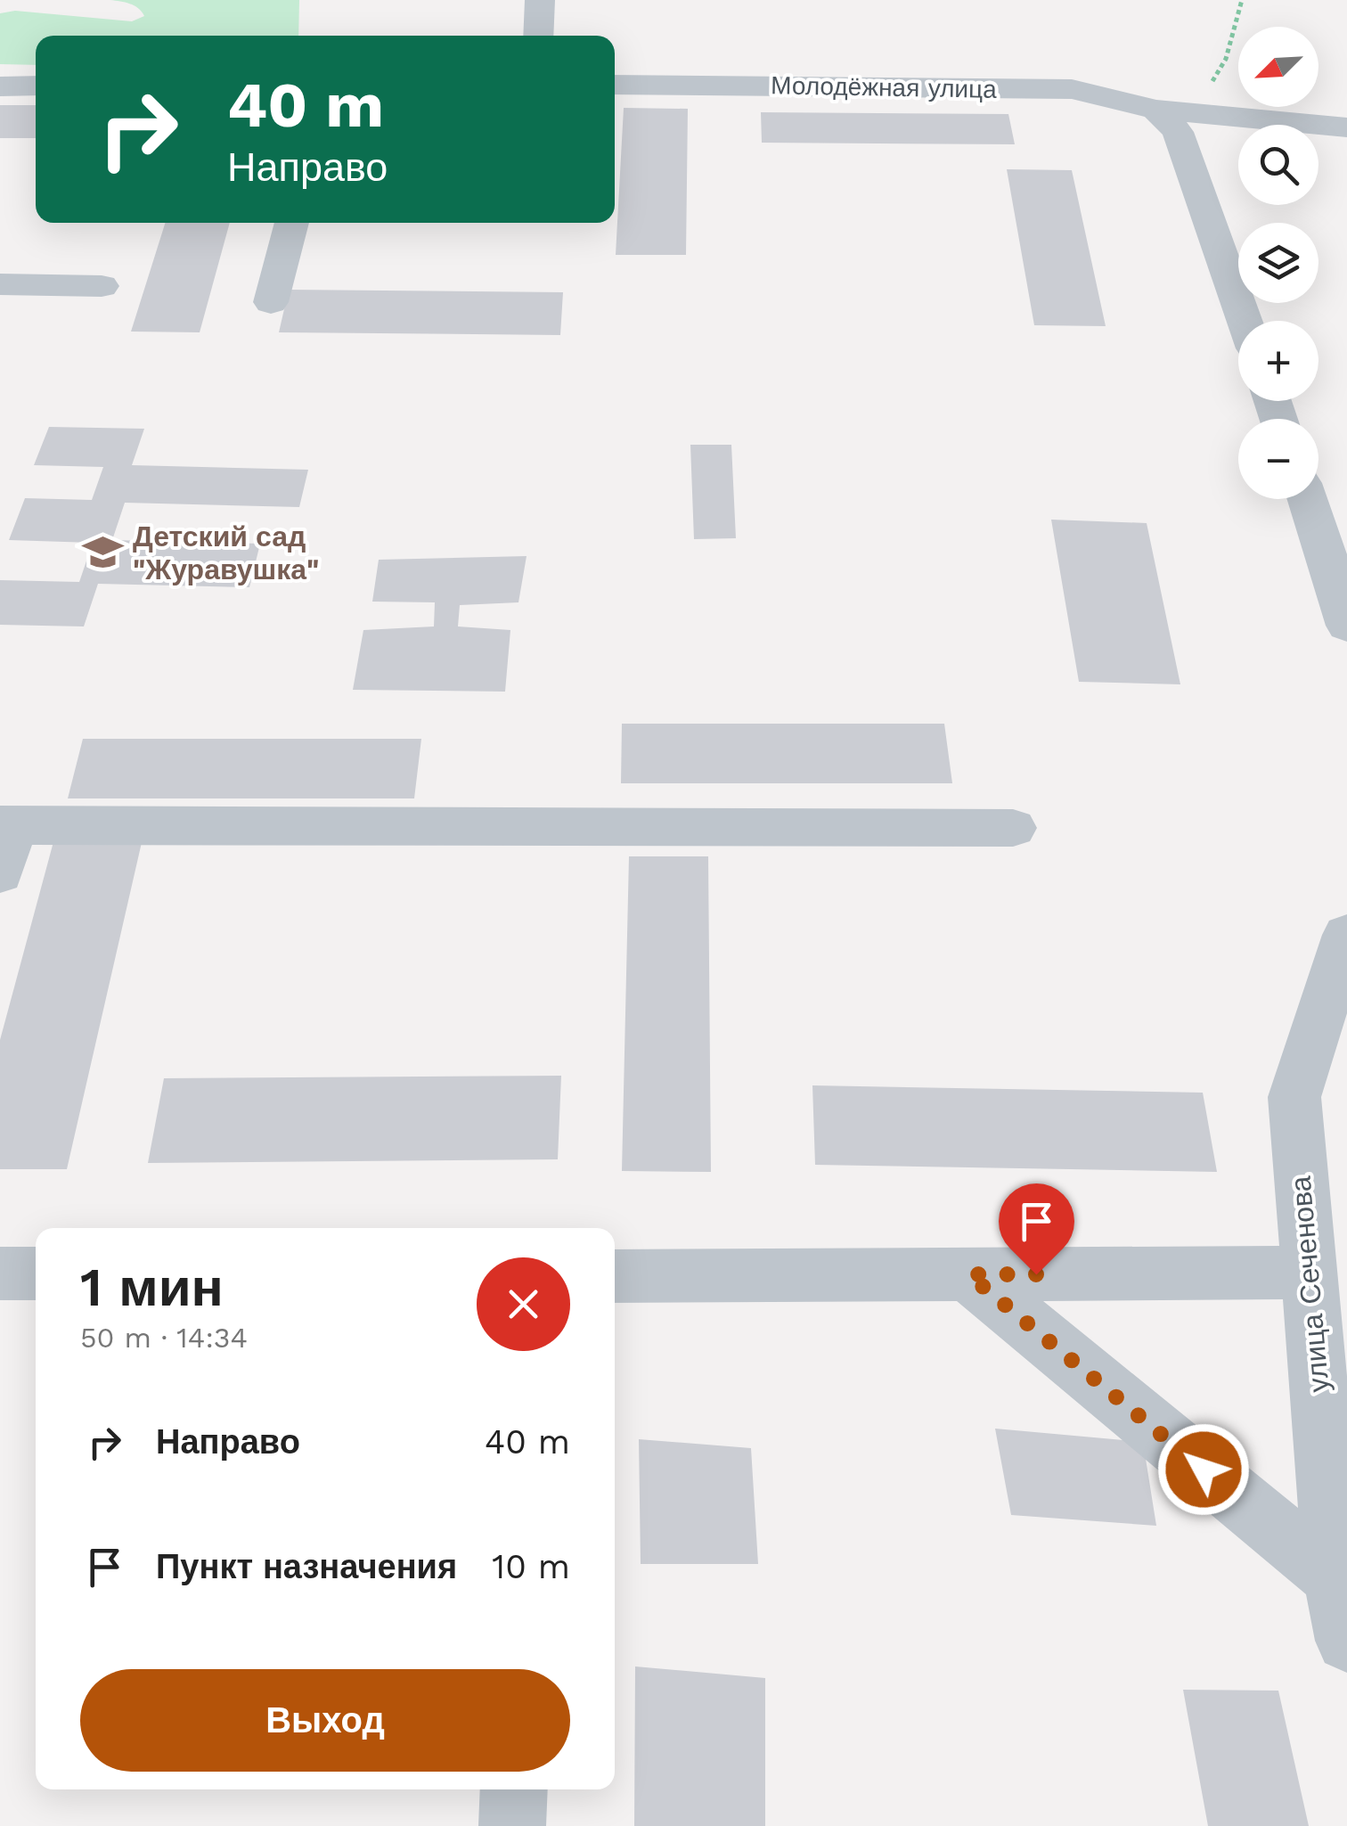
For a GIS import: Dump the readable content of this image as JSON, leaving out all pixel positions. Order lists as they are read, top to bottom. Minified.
{"streets":{"street":["Молодёжная улица","улица Сеченова"]},"places":{"school or university":["Детский сад \"Журавушка\""]},"north":"bottom left","page":{"map_buttons":["+","−"],"turn":["40 m","Направо"],"heading":["1 мин","50 m · 14:34"],"list":[{"name":"Направо","value":"40 m"},{"name":"Пункт назначения","value":"10 m"}],"buttons":"Выход"}}
